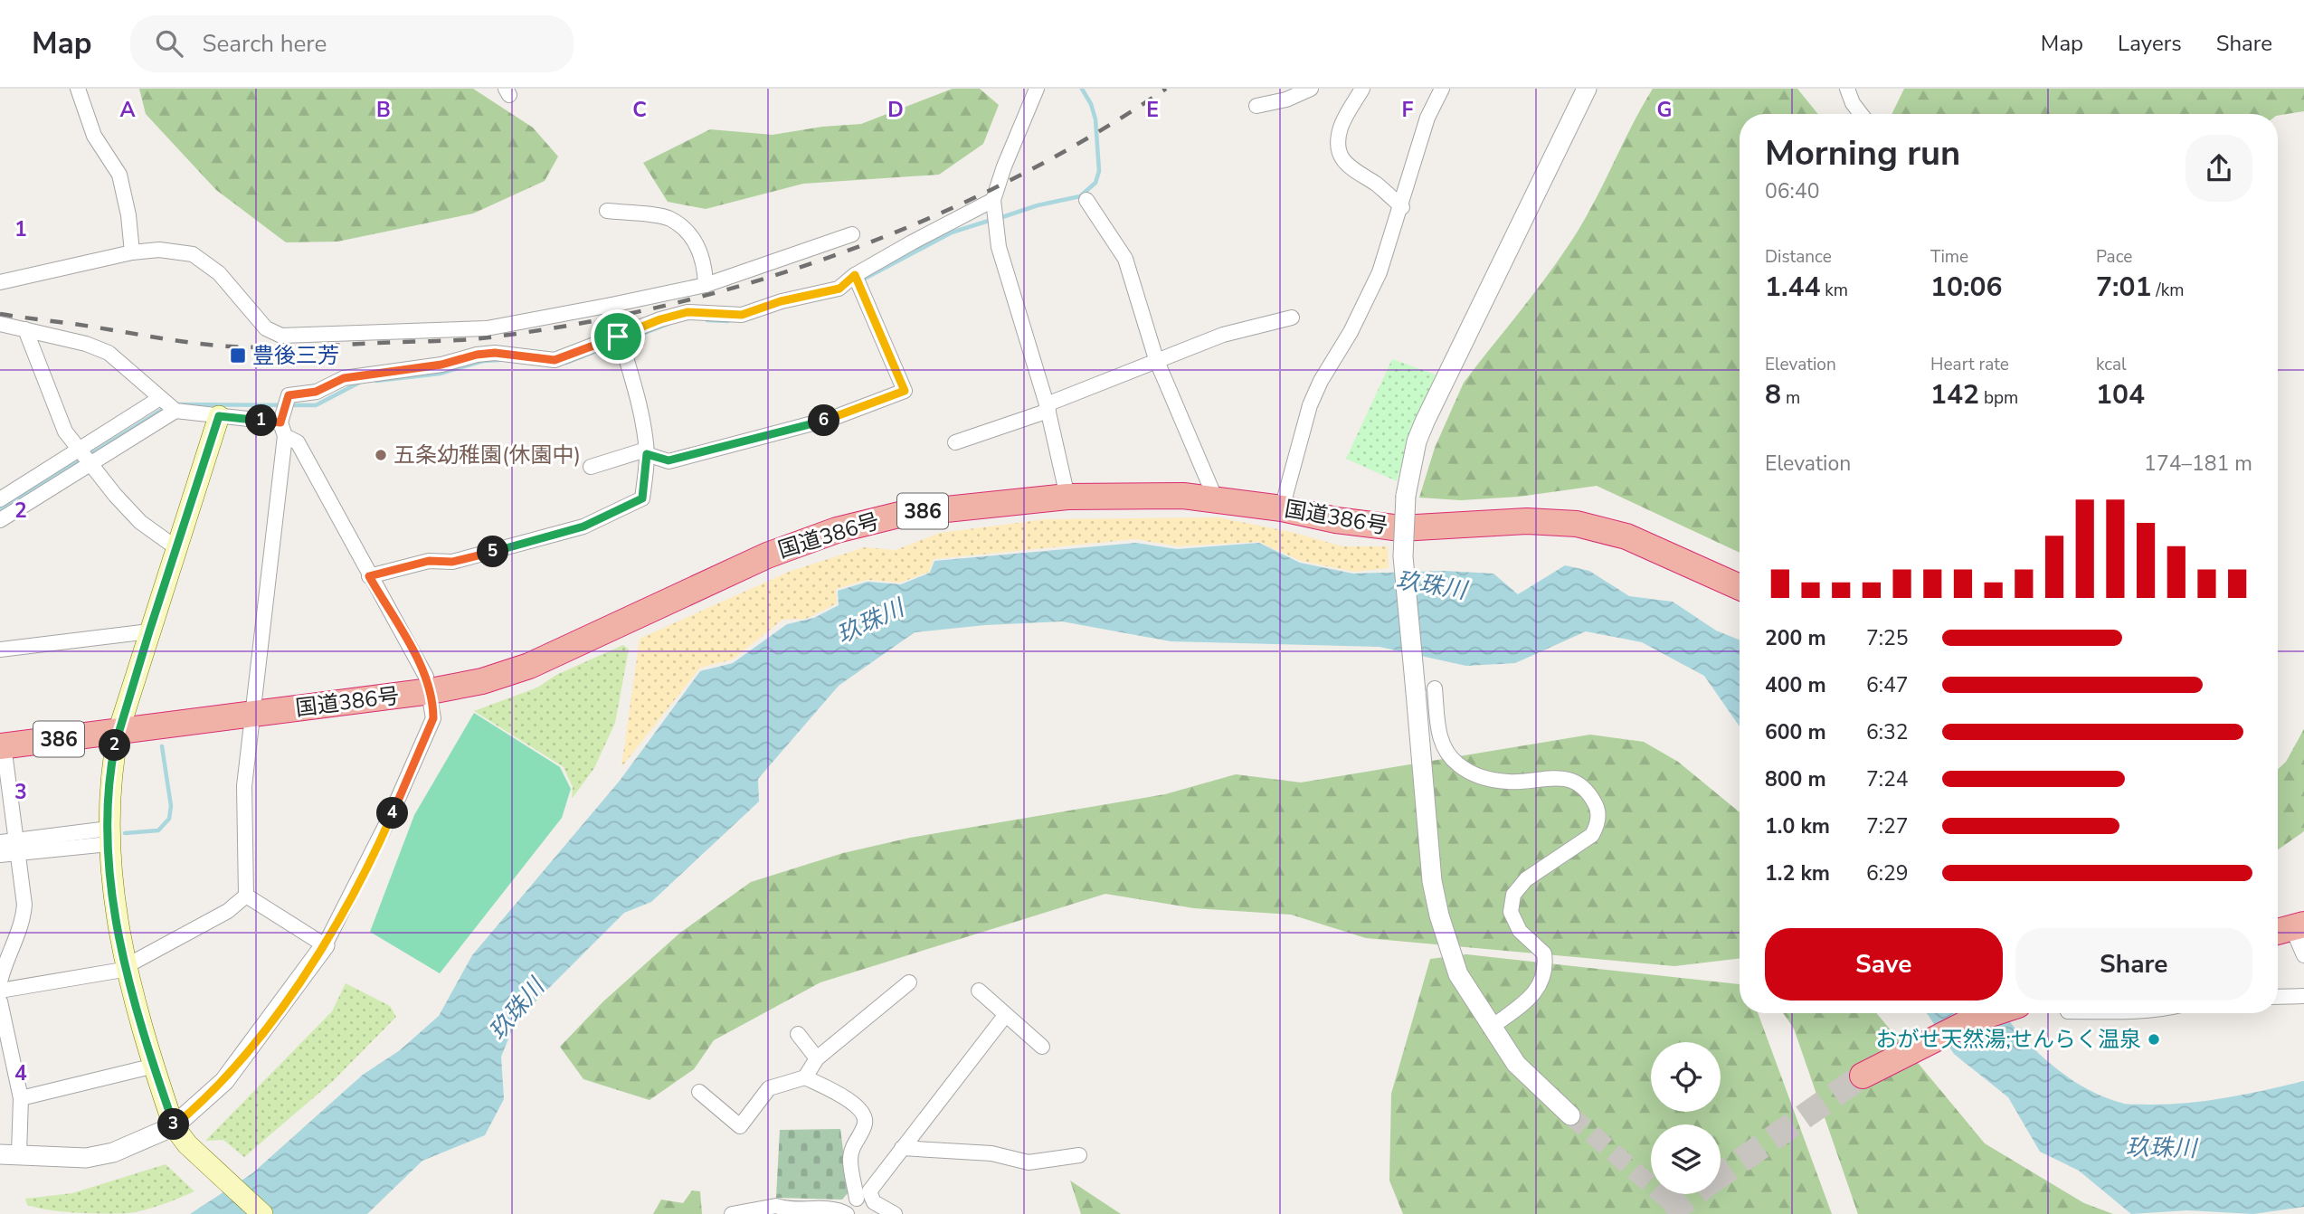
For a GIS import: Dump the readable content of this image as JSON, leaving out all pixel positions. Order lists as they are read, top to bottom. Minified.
{"streets":{"highway":["386","国道386号"]},"water":["玖珠川"],"places":{"transit":["豊後三芳"],"other":["五条幼稚園(休園中)","おがせ天然湯;せんらく温泉"]},"page":{"header":"Map","search":"Search here","nav":["Map","Layers","Share"],"heading":["Morning run","06:40"],"stats":[["Distance","1.44 km"],["Time","10:06"],["Pace","7:01 /km"],["Elevation","8 m"],["Heart rate","142 bpm"],["kcal","104"]],"pins":["1","6","5","2","4","3"],"chart":["Elevation","174–181 m"],"list":[{"name":"200 m","note":"7:25"},{"name":"400 m","note":"6:47"},{"name":"600 m","note":"6:32"},{"name":"800 m","note":"7:24"},{"name":"1.0 km","note":"7:27"},{"name":"1.2 km","note":"6:29"}],"buttons":["Save","Share"]},"grid":{"columns":["A","B","C","D","E","F","G"],"rows":["1","2","3","4"]}}
